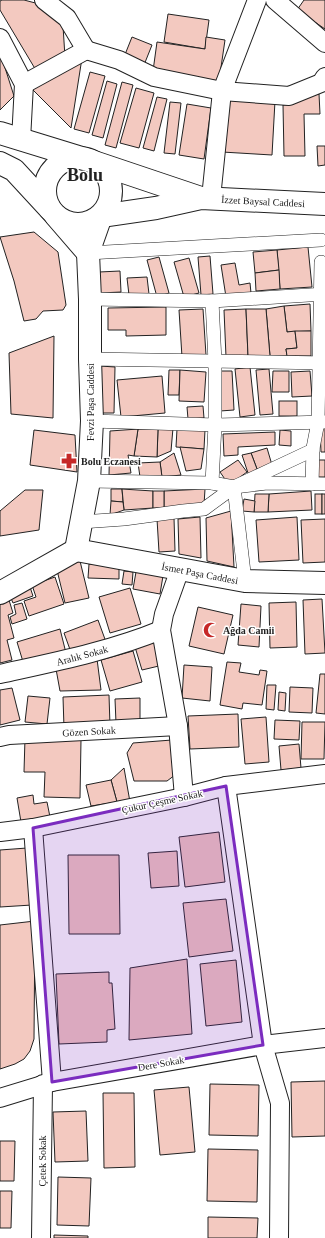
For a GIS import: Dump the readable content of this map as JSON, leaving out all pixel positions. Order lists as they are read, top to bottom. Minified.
{"streets":{"main road":["İzzet Baysal Caddesi","Fevzi Paşa Caddesi","İsmet Paşa Caddesi"],"street":["Aralık Sokak","Gözen Sokak","Çukur Çeşme Sokak","Dere Sokak","Çetek Sokak"]},"crossings":[["Fevzi Paşa Caddesi","İsmet Paşa Caddesi"],["Çukur Çeşme Sokak","Çetek Sokak"],["Dere Sokak","Çetek Sokak"]],"districts":["Bolu"],"places":{"pharmacy":["Bolu Eczanesi"],"mosque":["Ağda Camii"]}}
